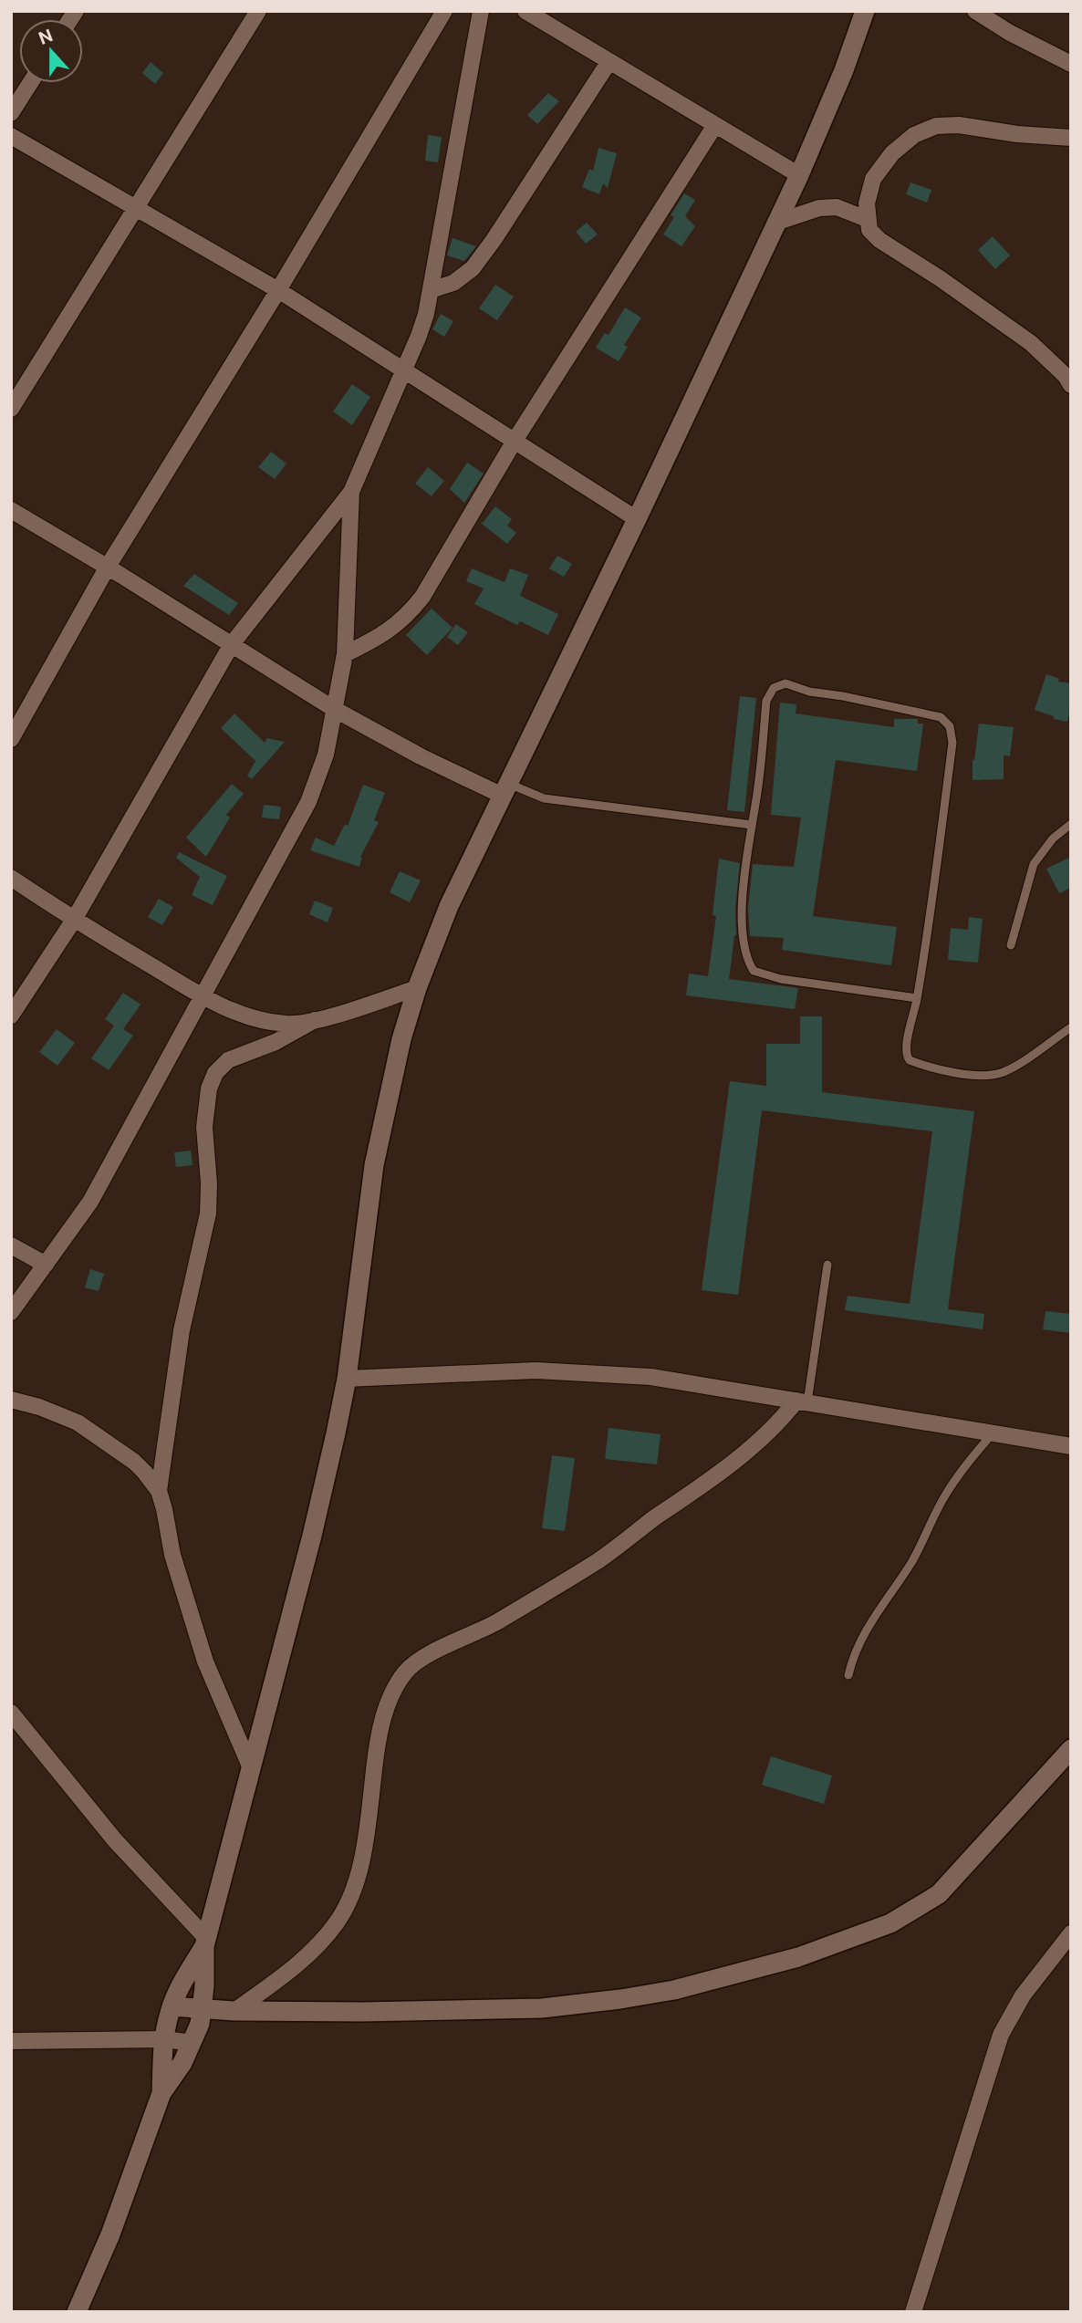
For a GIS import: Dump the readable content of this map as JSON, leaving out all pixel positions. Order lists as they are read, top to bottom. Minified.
{"north":"top"}
